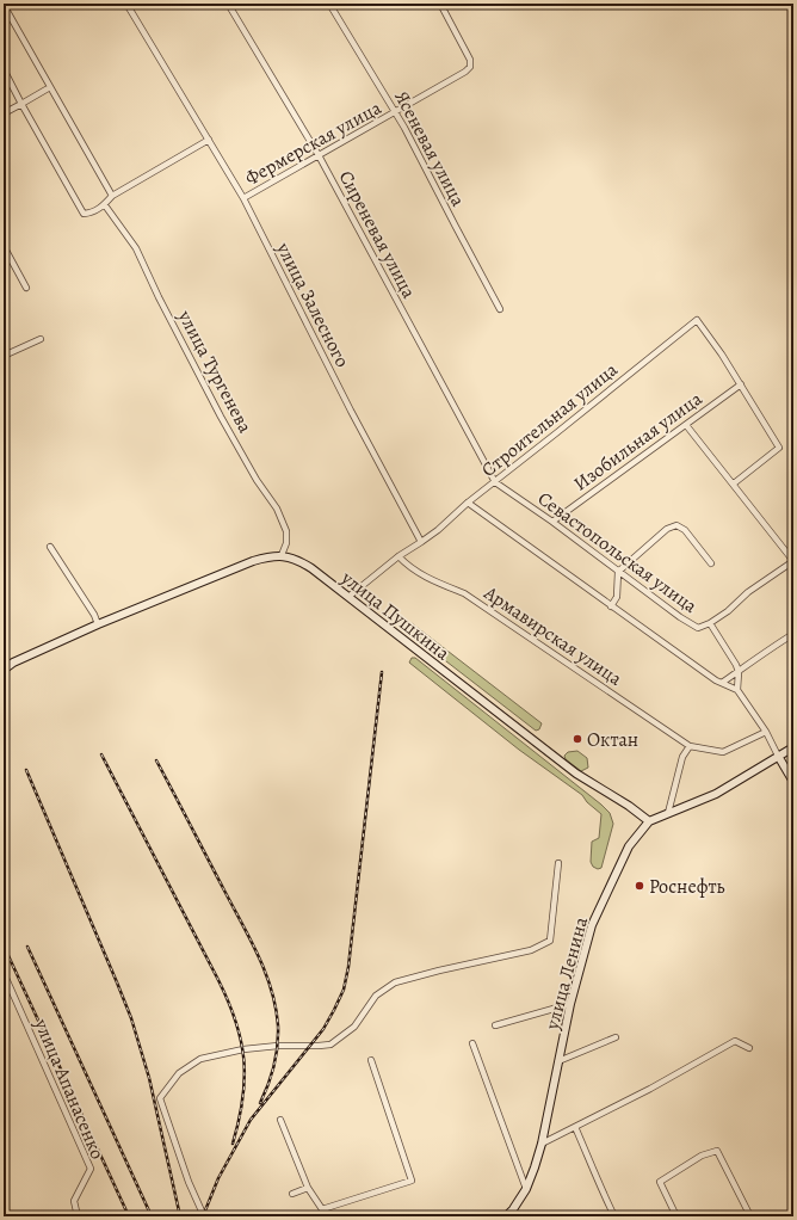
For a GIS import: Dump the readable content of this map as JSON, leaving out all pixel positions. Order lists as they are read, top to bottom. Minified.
{"streets":{"main road":["улица Пушкина","улица Ленина"],"street":["Фермерская улица","Ясеневая улица","Сиреневая улица","улица Залесного","улица Тургенева","Строительная улица","Изобильная улица","Севастопольская улица","Армавирская улица","улица Апанасенко"]},"crossings":[["Фермерская улица","Ясеневая улица"],["Фермерская улица","Сиреневая улица"],["Фермерская улица","улица Залесного"],["Сиреневая улица","Строительная улица"],["Сиреневая улица","Севастопольская улица"],["улица Залесного","Строительная улица"],["улица Тургенева","улица Пушкина"],["Строительная улица","Изобильная улица"],["Строительная улица","Севастопольская улица"],["Изобильная улица","Севастопольская улица"],["улица Пушкина","улица Ленина"]],"places":["Октан","Роснефть"]}
